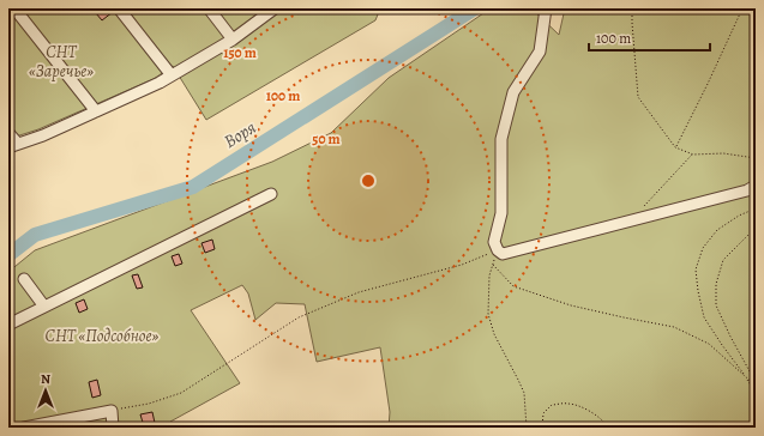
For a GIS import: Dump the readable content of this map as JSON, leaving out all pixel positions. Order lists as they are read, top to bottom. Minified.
{"water":["Воря"],"parks":["СНТ «Заречье»","СНТ «Подсобное»"],"scale_bar":"100 m","north":"top","rings":["150 m","100 m","50 m"]}
